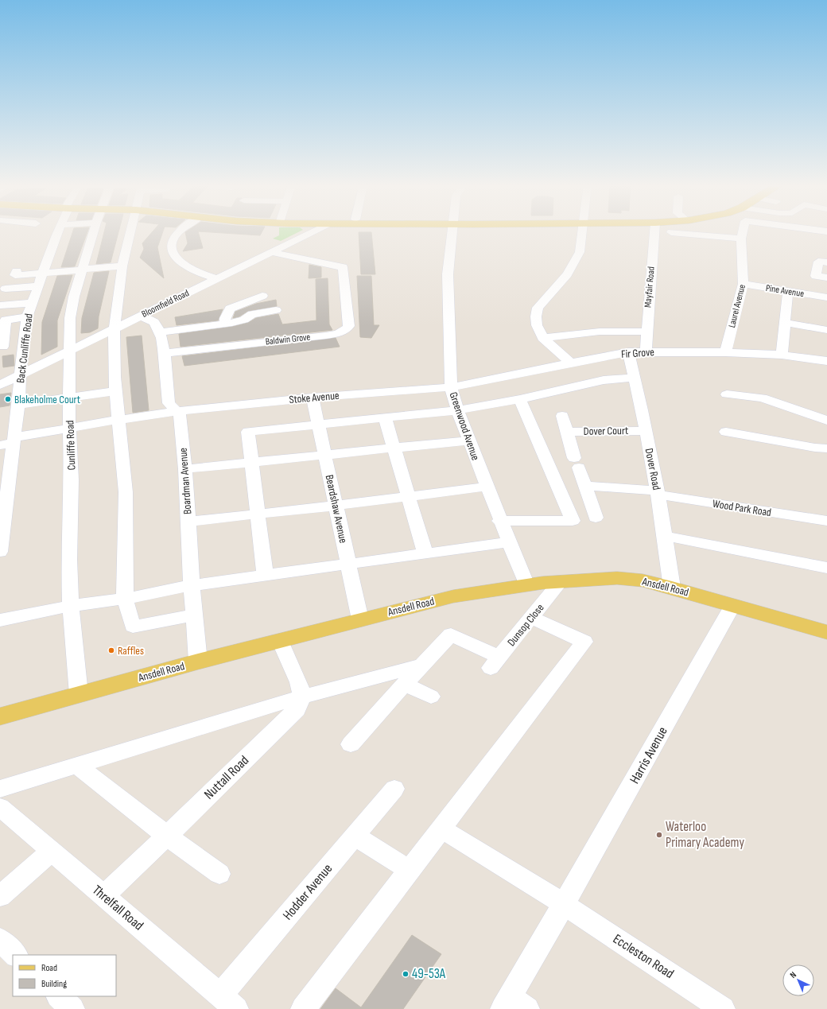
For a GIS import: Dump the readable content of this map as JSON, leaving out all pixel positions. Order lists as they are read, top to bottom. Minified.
{"streets":{"main road":["Ansdell Road"],"street":["Mayfair Road","Pine Avenue","Bloomfield Road","Laurel Avenue","Baldwin Grove","Back Cunliffe Road","Fir Grove","Stoke Avenue","Greenwood Avenue","Dover Court","Cunliffe Road","Dover Road","Boardman Avenue","Wood Park Road","Beardshaw Avenue","Dunsop Close","Harris Avenue","Nuttall Road","Hodder Avenue","Threlfall Road","Eccleston Road"]},"crossings":[["Mayfair Road","Fir Grove"],["Pine Avenue","Laurel Avenue"],["Bloomfield Road","Baldwin Grove"],["Bloomfield Road","Back Cunliffe Road"],["Bloomfield Road","Cunliffe Road"],["Bloomfield Road","Boardman Avenue"],["Laurel Avenue","Fir Grove"],["Baldwin Grove","Boardman Avenue"],["Back Cunliffe Road","Stoke Avenue"],["Fir Grove","Stoke Avenue"],["Fir Grove","Greenwood Avenue"],["Fir Grove","Dover Road"],["Stoke Avenue","Greenwood Avenue"],["Stoke Avenue","Cunliffe Road"],["Stoke Avenue","Boardman Avenue"],["Stoke Avenue","Beardshaw Avenue"],["Greenwood Avenue","Ansdell Road"],["Dover Court","Dover Road"],["Dover Court","Wood Park Road"],["Cunliffe Road","Ansdell Road"],["Dover Road","Wood Park Road"],["Dover Road","Ansdell Road"],["Boardman Avenue","Ansdell Road"],["Beardshaw Avenue","Ansdell Road"],["Ansdell Road","Dunsop Close"],["Ansdell Road","Harris Avenue"],["Harris Avenue","Eccleston Road"],["Nuttall Road","Threlfall Road"],["Hodder Avenue","Threlfall Road"]],"places":["Blakeholme Court","Raffles","Waterloo Primary Academy","49-53A"],"legend":["Road","Building"],"north":"top left"}
